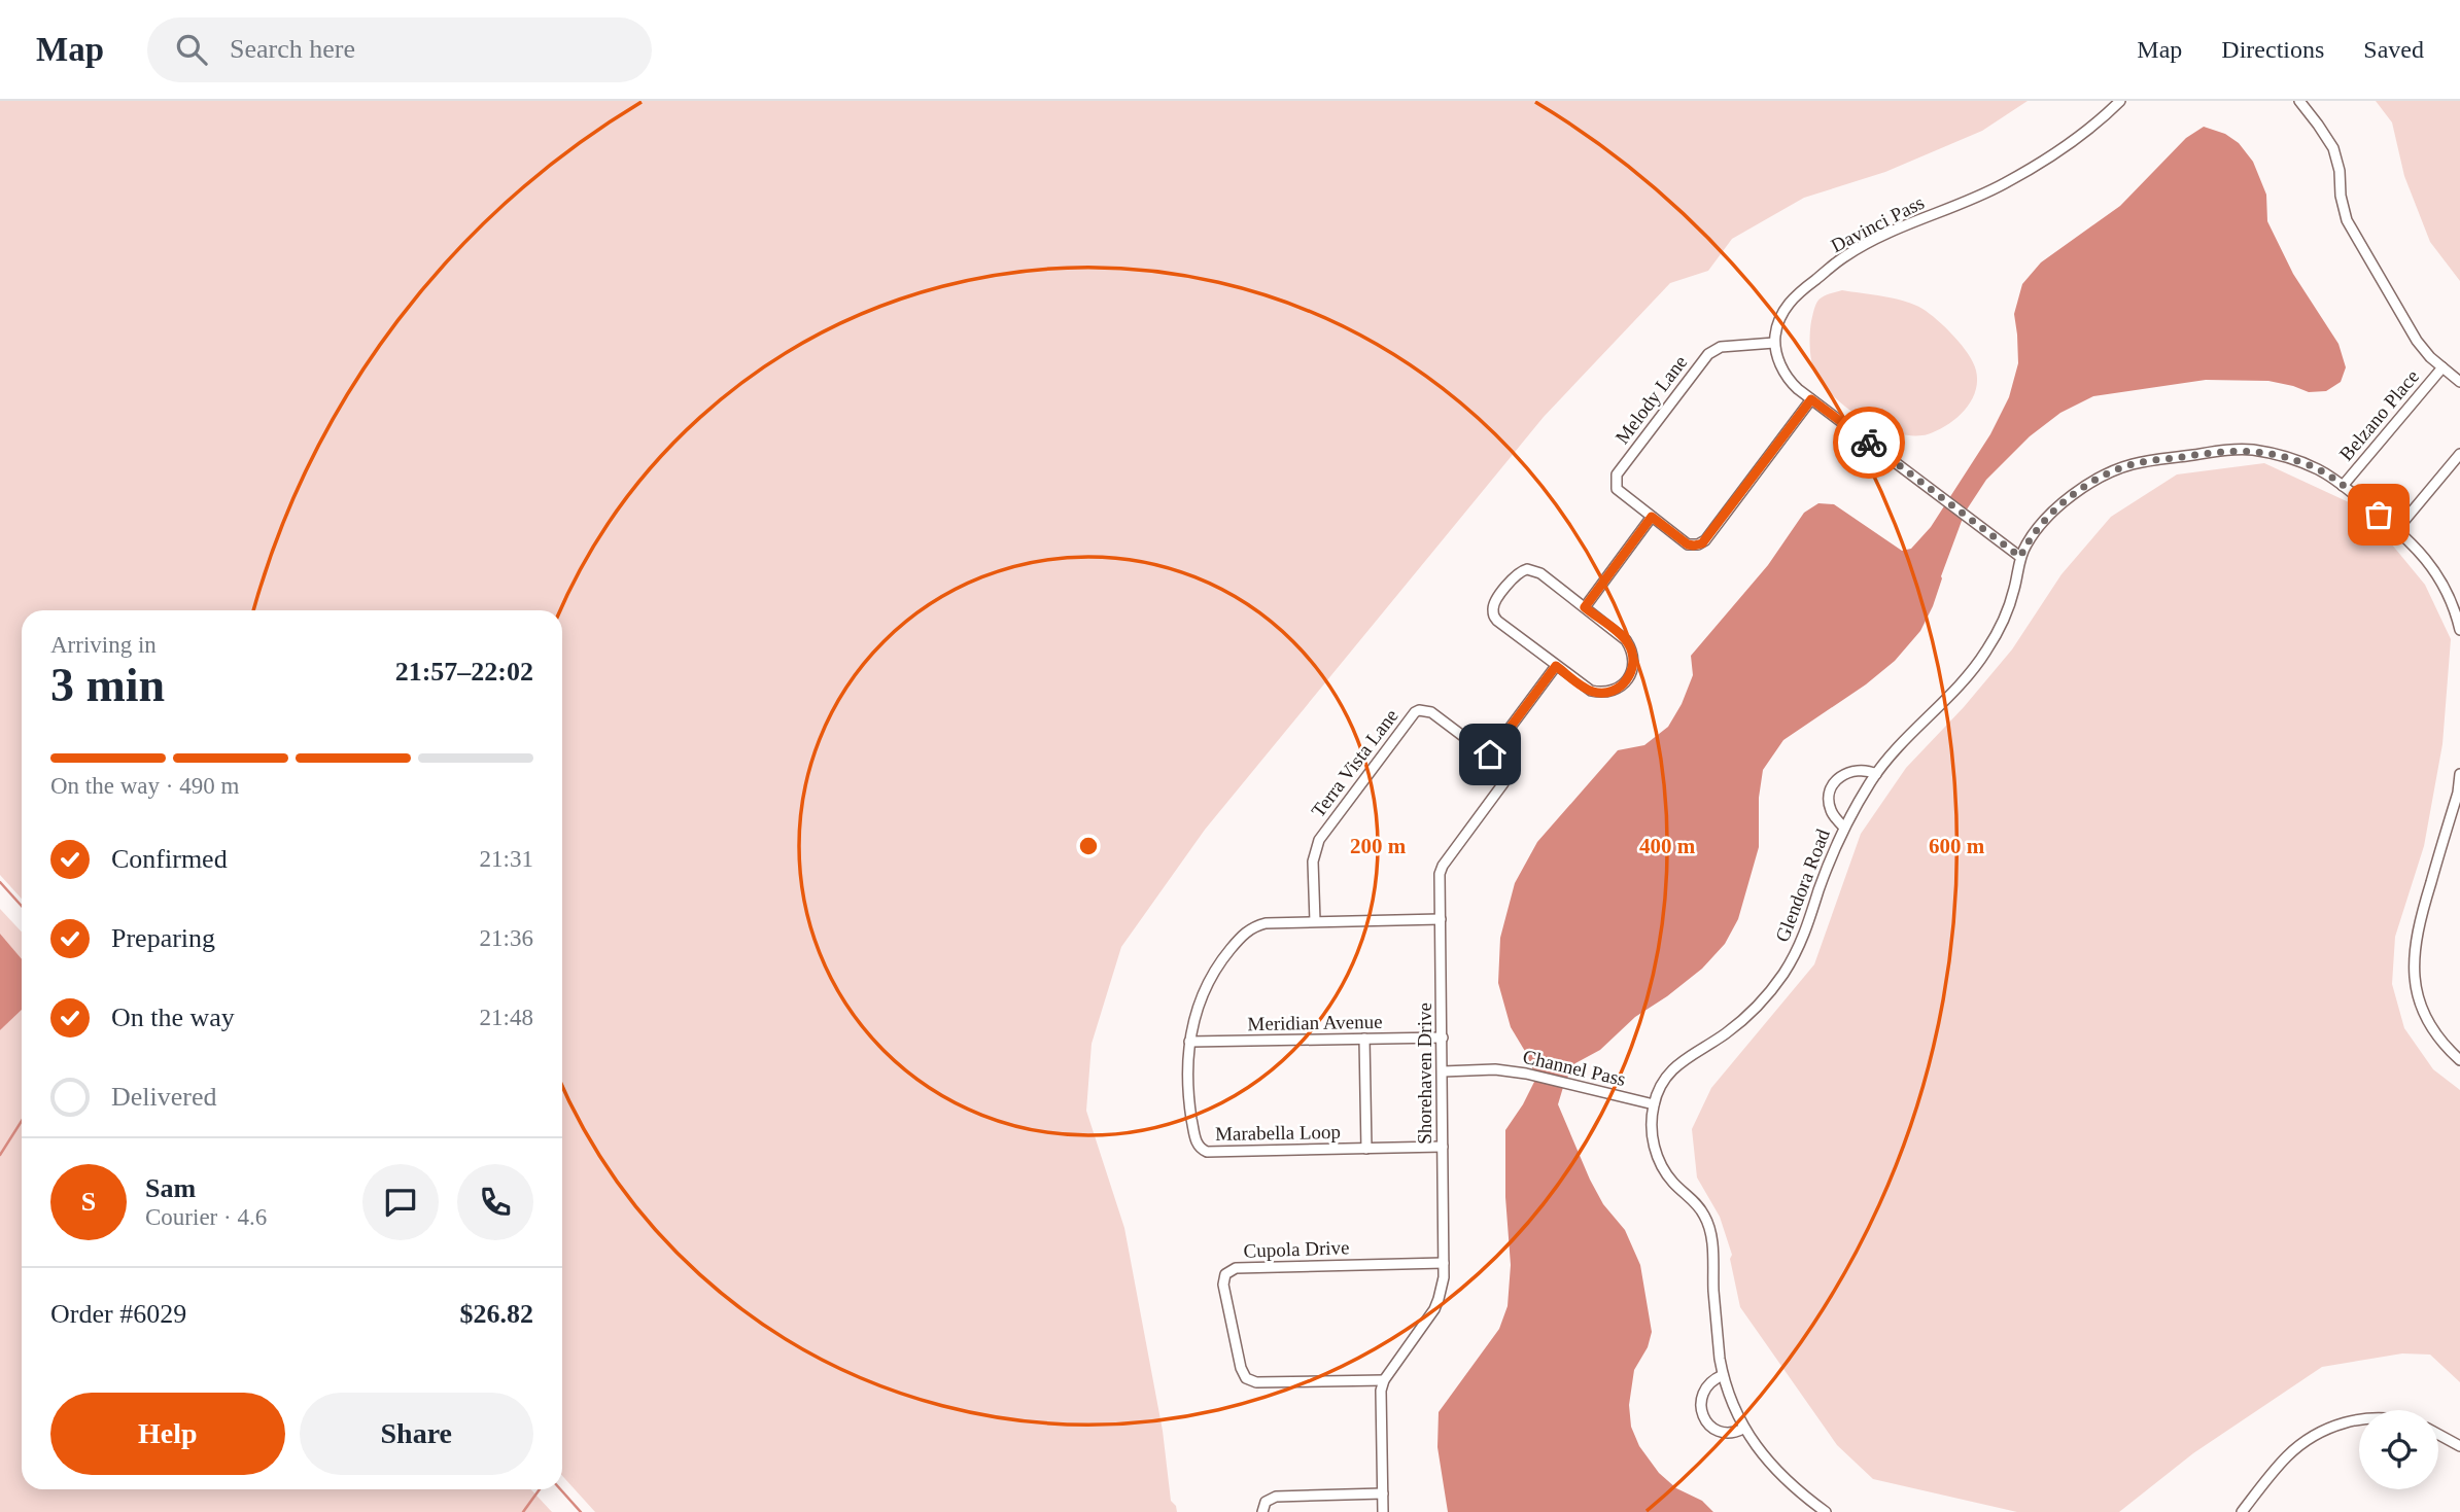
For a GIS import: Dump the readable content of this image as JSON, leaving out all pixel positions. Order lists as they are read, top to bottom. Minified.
{"streets":{"street":["Davinci Pass","Melody Lane","Belzano Place","Terra Vista Lane","Glendora Road","Meridian Avenue","Channel Pass","Shorehaven Drive","Marabella Loop","Cupola Drive"]},"crossings":[["Davinci Pass","Melody Lane"],["Terra Vista Lane","Shorehaven Drive"],["Terra Vista Lane","Marabella Loop"],["Glendora Road","Channel Pass"],["Meridian Avenue","Shorehaven Drive"],["Meridian Avenue","Marabella Loop"],["Channel Pass","Shorehaven Drive"],["Shorehaven Drive","Marabella Loop"],["Shorehaven Drive","Cupola Drive"]],"page":{"header":"Map","search":"Search here","nav":["Map","Directions","Saved"],"heading":["3 min","Arriving in","21:57–22:02"],"panel":["Sam","Courier · 4.6","Order #6029","$26.82"],"bar":"On the way · 490 m","list":[["Confirmed","21:31"],["Preparing","21:36"],["On the way","21:48"],"Delivered"],"round":"S","buttons":["Help","Share"]},"rings":["200 m","400 m","600 m"]}
